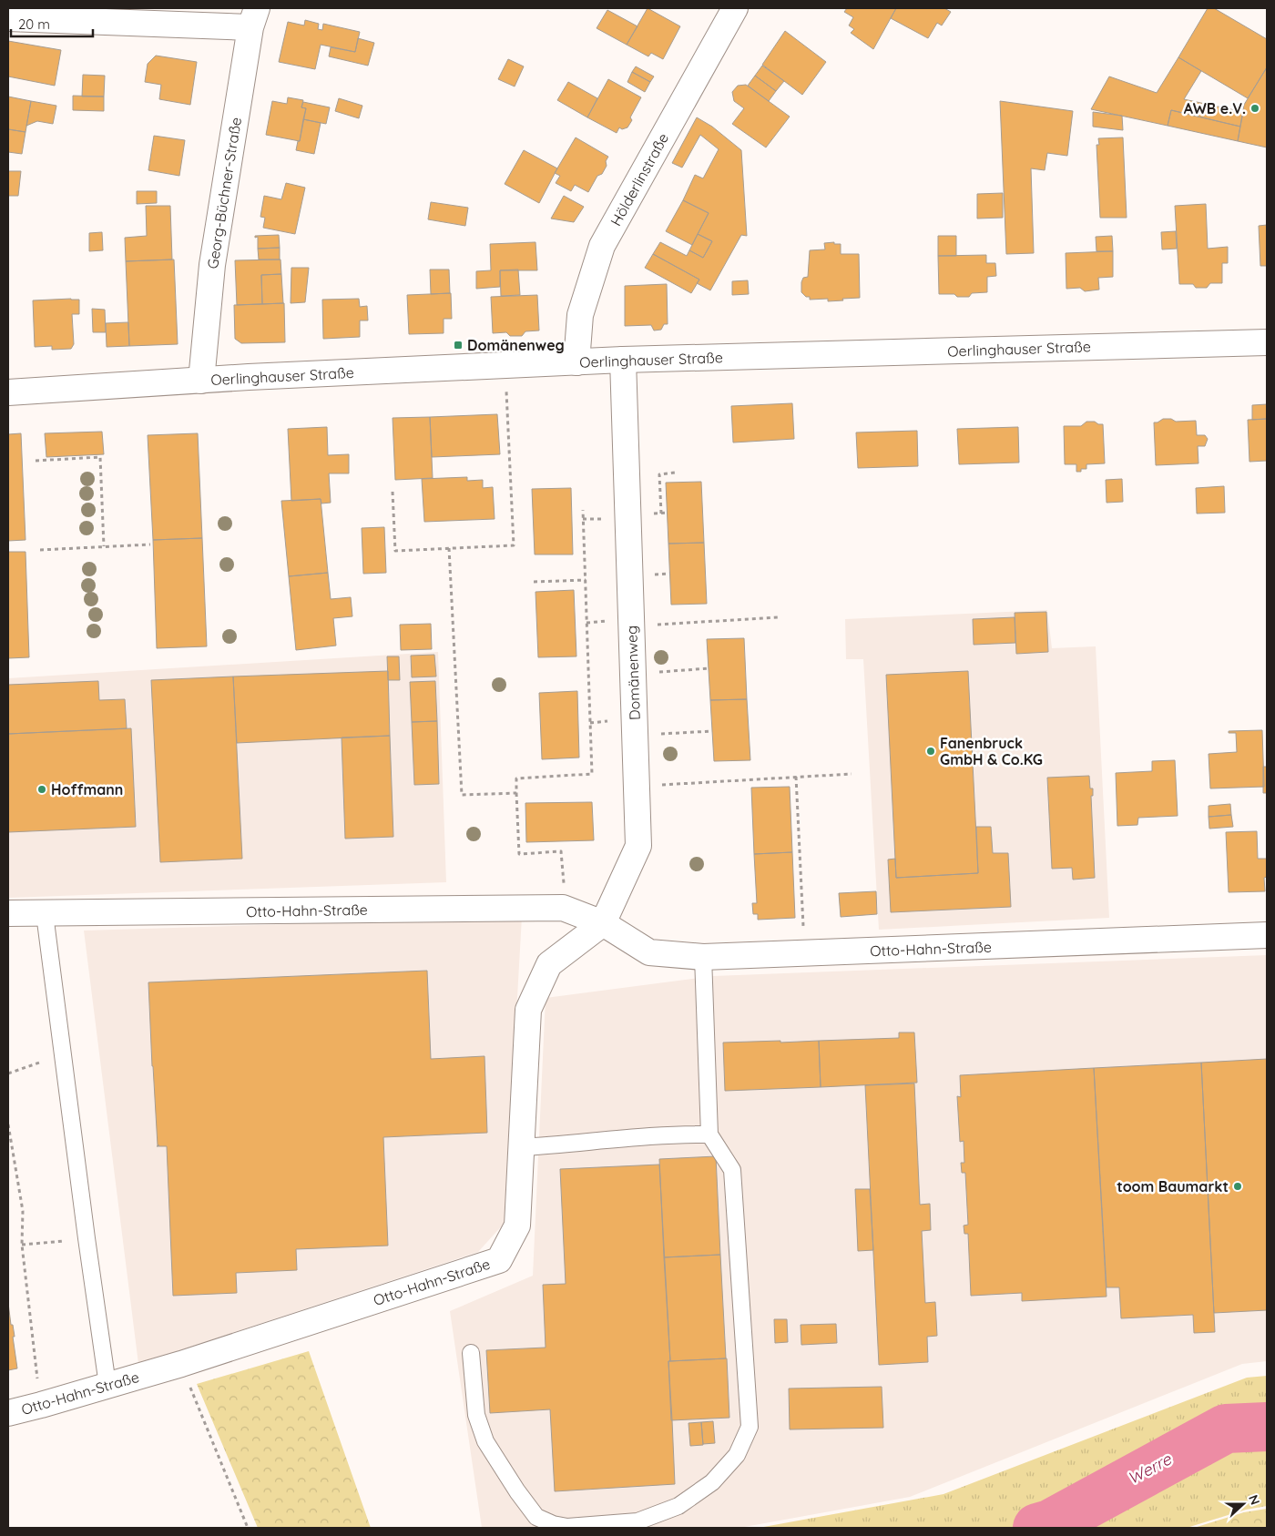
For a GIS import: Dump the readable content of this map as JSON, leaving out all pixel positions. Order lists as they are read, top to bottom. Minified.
{"streets":{"street":["Hölderlinstraße","Georg-Büchner-Straße","Oerlinghauser Straße","Domänenweg","Otto-Hahn-Straße"]},"crossings":[["Hölderlinstraße","Oerlinghauser Straße"],["Georg-Büchner-Straße","Oerlinghauser Straße"],["Oerlinghauser Straße","Domänenweg"],["Domänenweg","Otto-Hahn-Straße"]],"water":["Werre"],"places":{"other":["AWB e.V.","Fanenbruck GmbH & Co.KG","Hoffmann","toom Baumarkt"],"transit":["Domänenweg"]},"scale_bar":"20 m","north":"right"}
